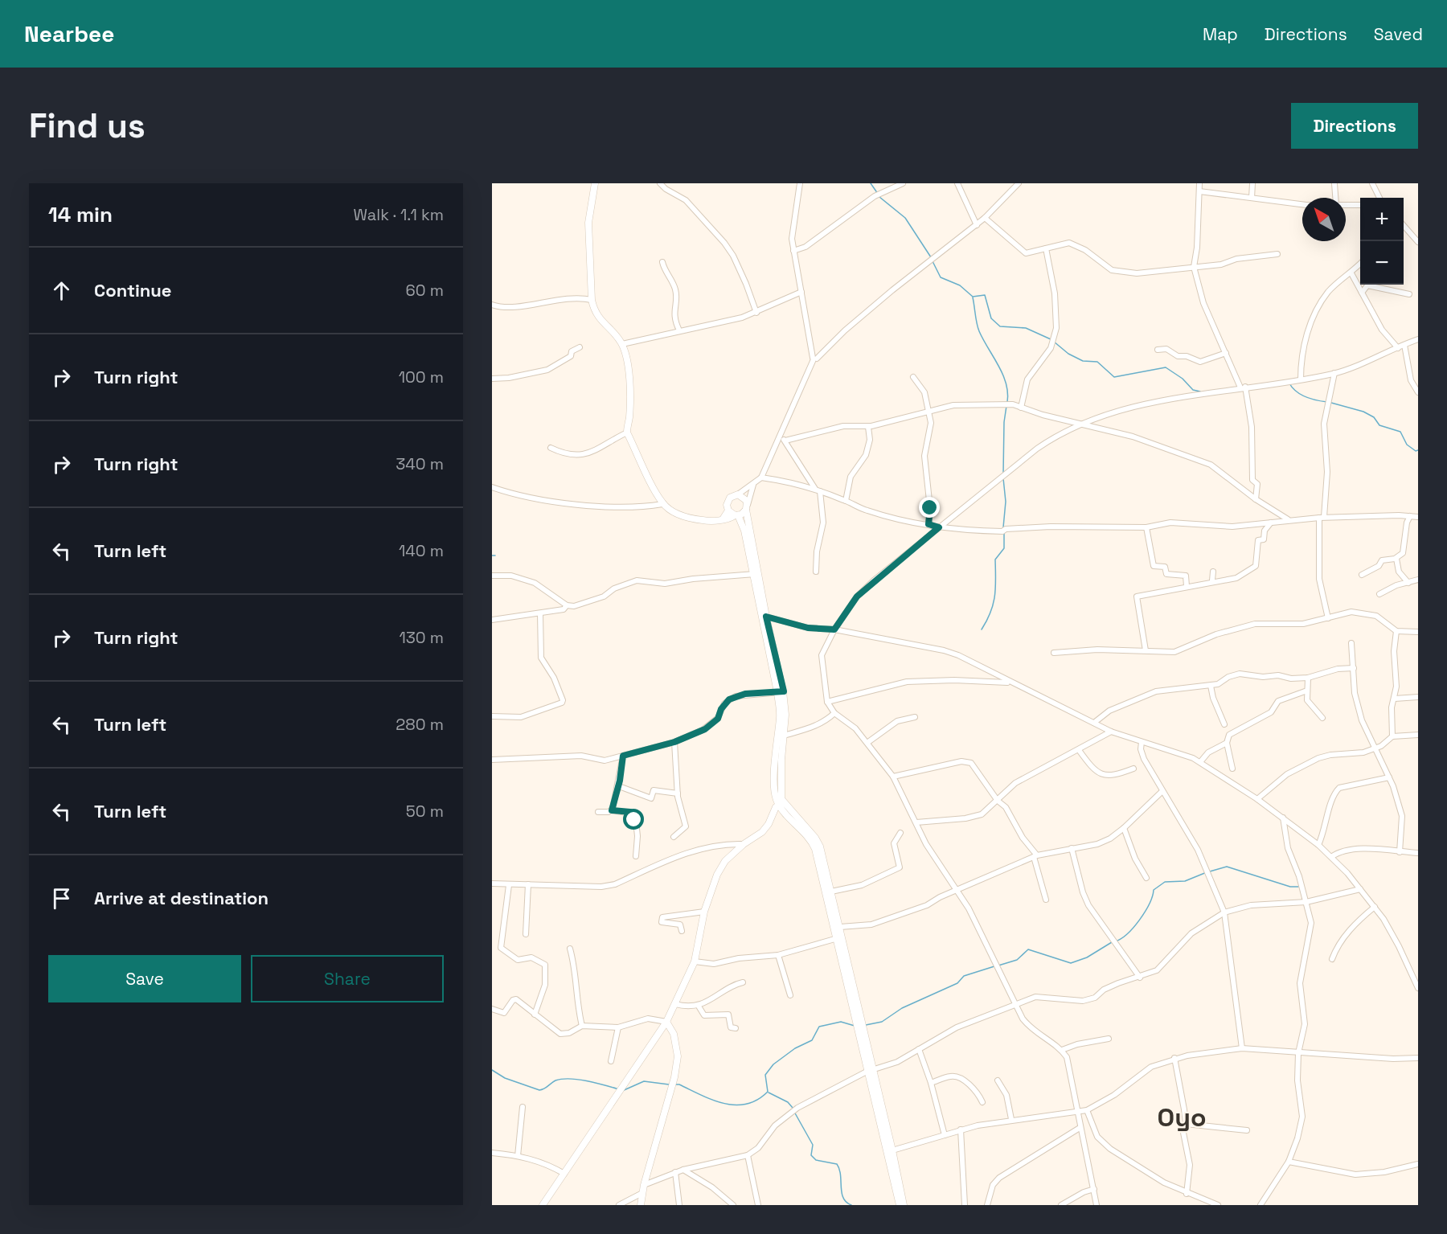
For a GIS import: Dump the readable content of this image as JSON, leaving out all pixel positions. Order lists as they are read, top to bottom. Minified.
{"districts":["Oyo"],"north":"top left","page":{"header":"Nearbee","nav":["Map","Directions","Saved"],"buttons":["Directions",["Save","Share"]],"title":"Find us","heading":["14 min","Walk · 1.1 km"],"map_buttons":["+","−"],"list":[["Continue","60 m"],["Turn right","100 m"],["Turn right","340 m"],["Turn left","140 m"],["Turn right","130 m"],["Turn left","280 m"],["Turn left","50 m"],"Arrive at destination"]}}
